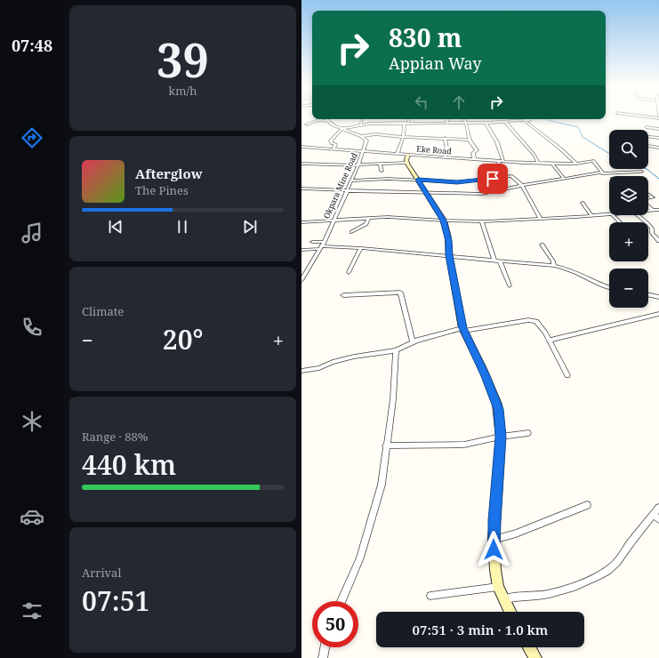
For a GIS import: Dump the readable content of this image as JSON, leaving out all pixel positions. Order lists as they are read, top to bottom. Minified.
{"streets":{"street":["Eke Road","Okpara Mine Road"]},"crossings":[["Eke Road","Okpara Mine Road"]],"page":{"tabs":"07:48","tile":[["39","km/h"],"Climate",["Range · 88%","440 km"],["Arrival","07:51"]],"turn":["830 m","Appian Way"],"map_buttons":["+","−"],"song":["Afterglow","The Pines"],"heat":["−","20°","+"],"limit":"50","trip":"07:51 · 3 min · 1.0 km"}}
